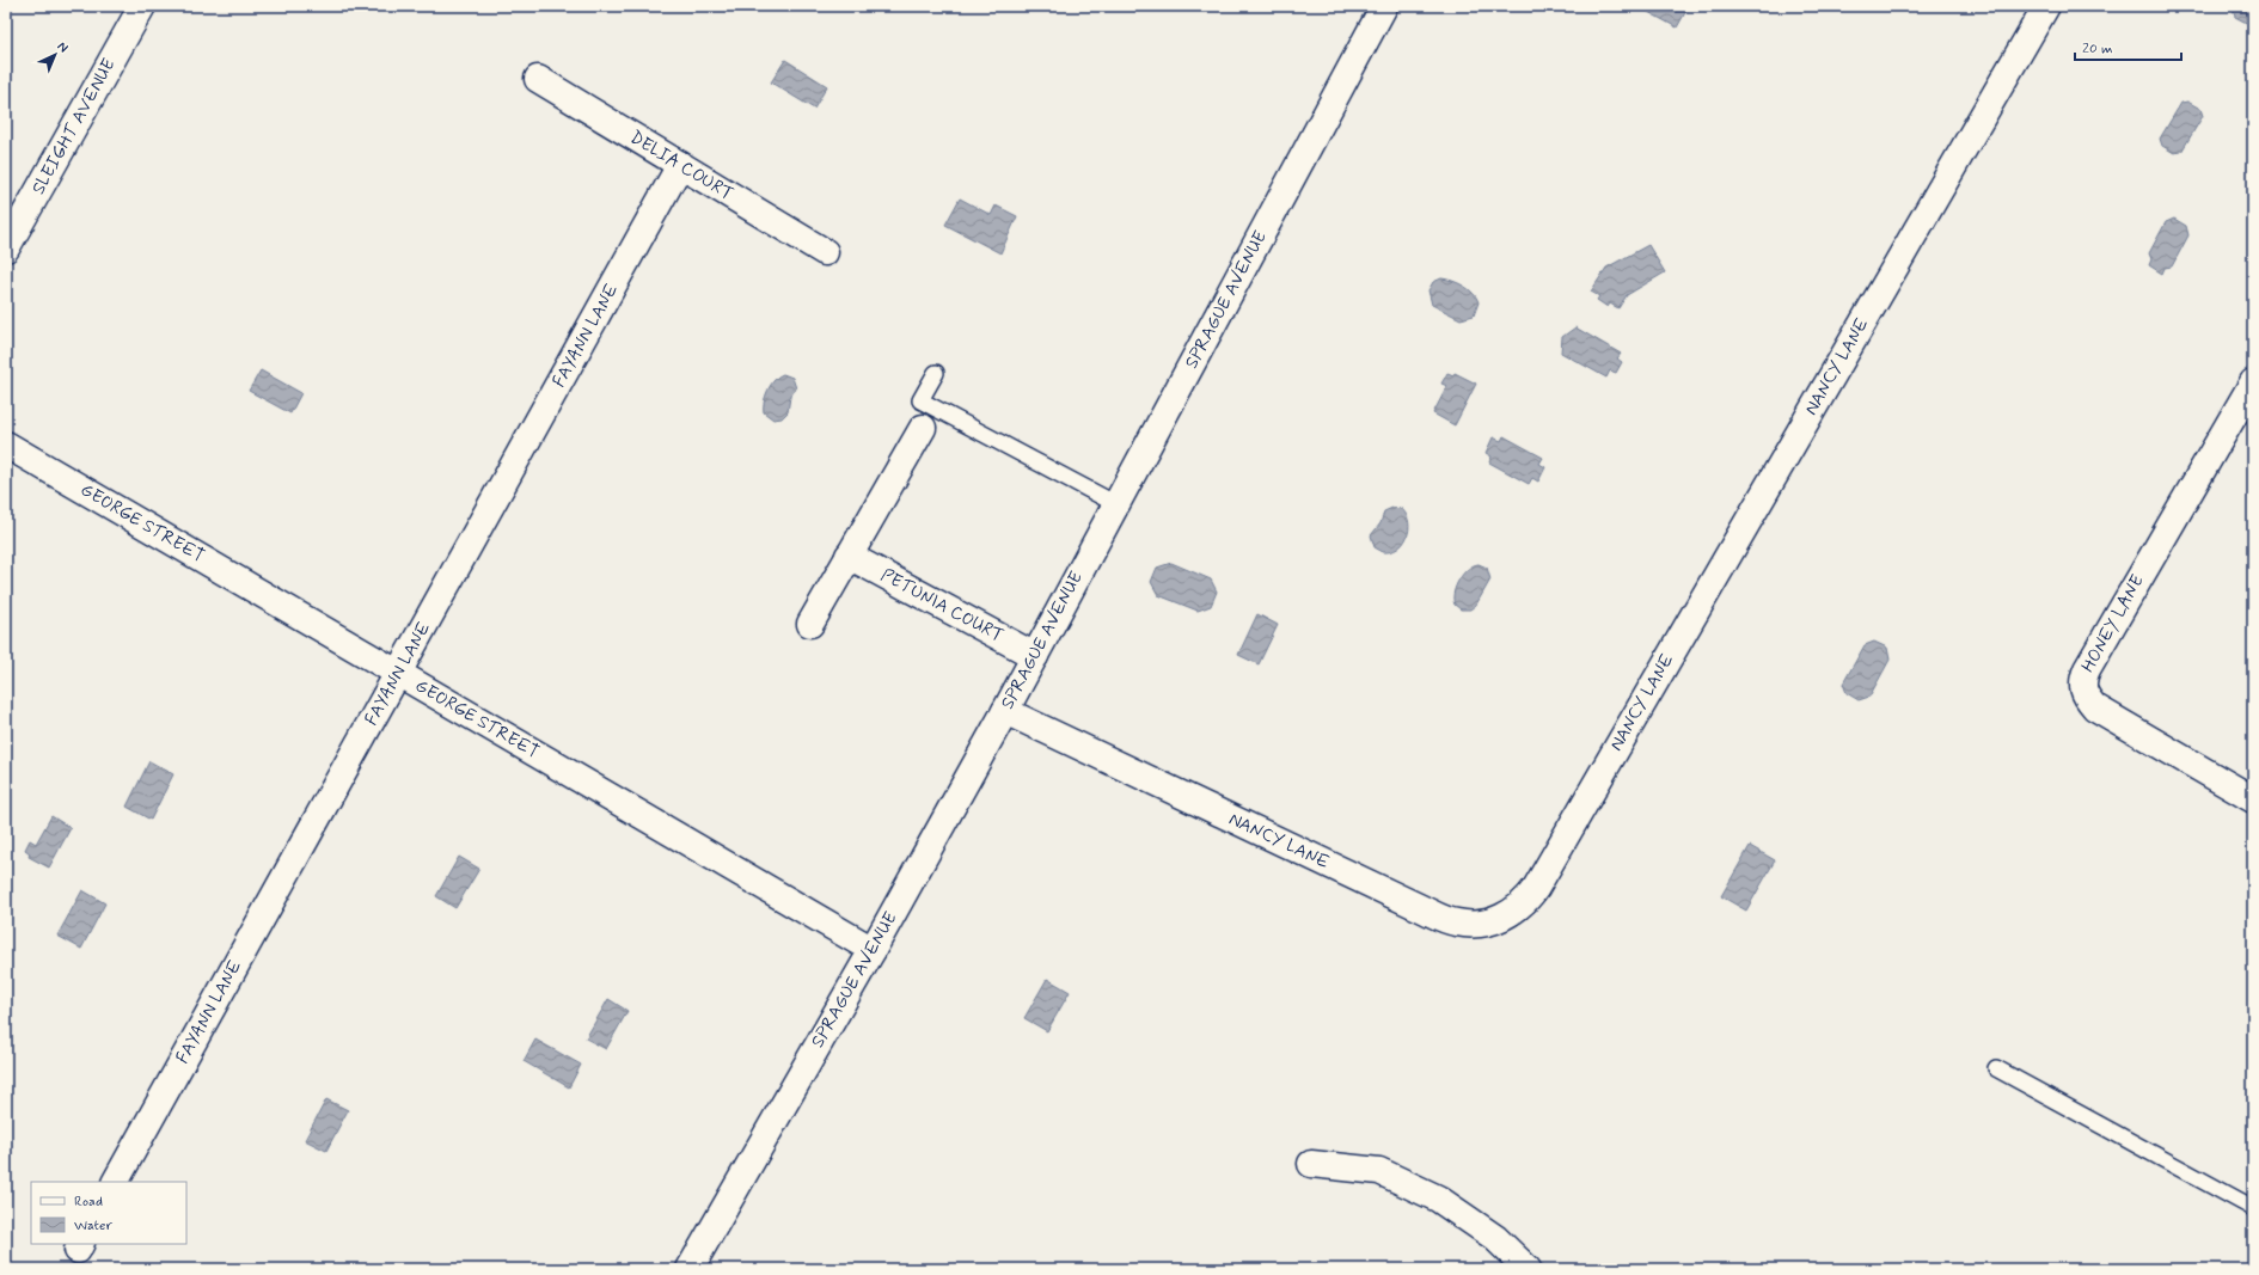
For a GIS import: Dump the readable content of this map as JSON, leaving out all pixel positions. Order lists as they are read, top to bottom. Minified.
{"streets":{"street":["SLEIGHT AVENUE","DELIA COURT","SPRAGUE AVENUE","FAYANN LANE","NANCY LANE","GEORGE STREET","PETUNIA COURT","HONEY LANE"]},"crossings":[["DELIA COURT","FAYANN LANE"],["SPRAGUE AVENUE","NANCY LANE"],["SPRAGUE AVENUE","GEORGE STREET"],["SPRAGUE AVENUE","PETUNIA COURT"],["FAYANN LANE","GEORGE STREET"]],"legend":["Road","Water"],"scale_bar":"20 m","north":"top right"}
